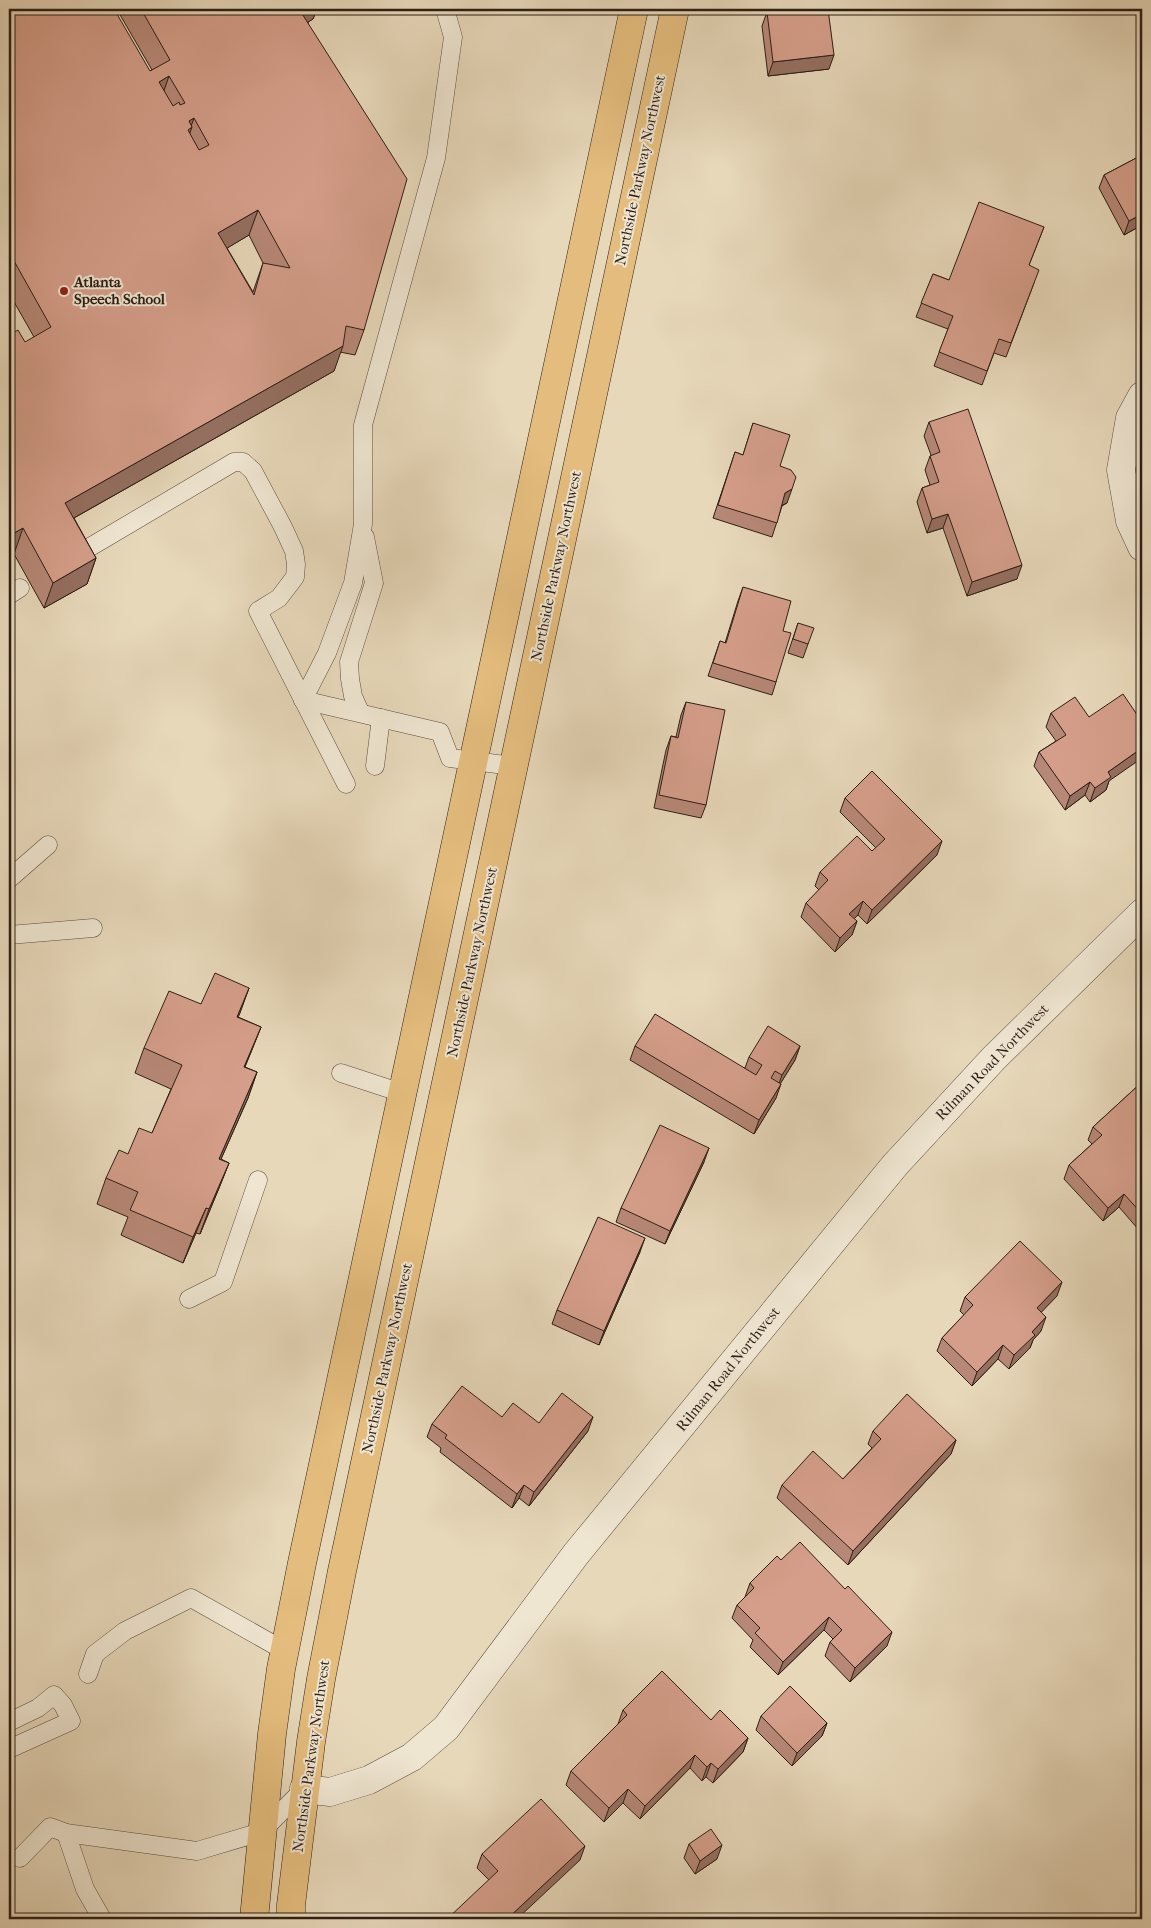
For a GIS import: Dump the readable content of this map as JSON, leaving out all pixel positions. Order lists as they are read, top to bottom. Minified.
{"streets":{"main road":["Northside Parkway Northwest"],"street":["Rilman Road Northwest"]},"crossings":[["Northside Parkway Northwest","Rilman Road Northwest"]],"places":["Atlanta Speech School"]}
